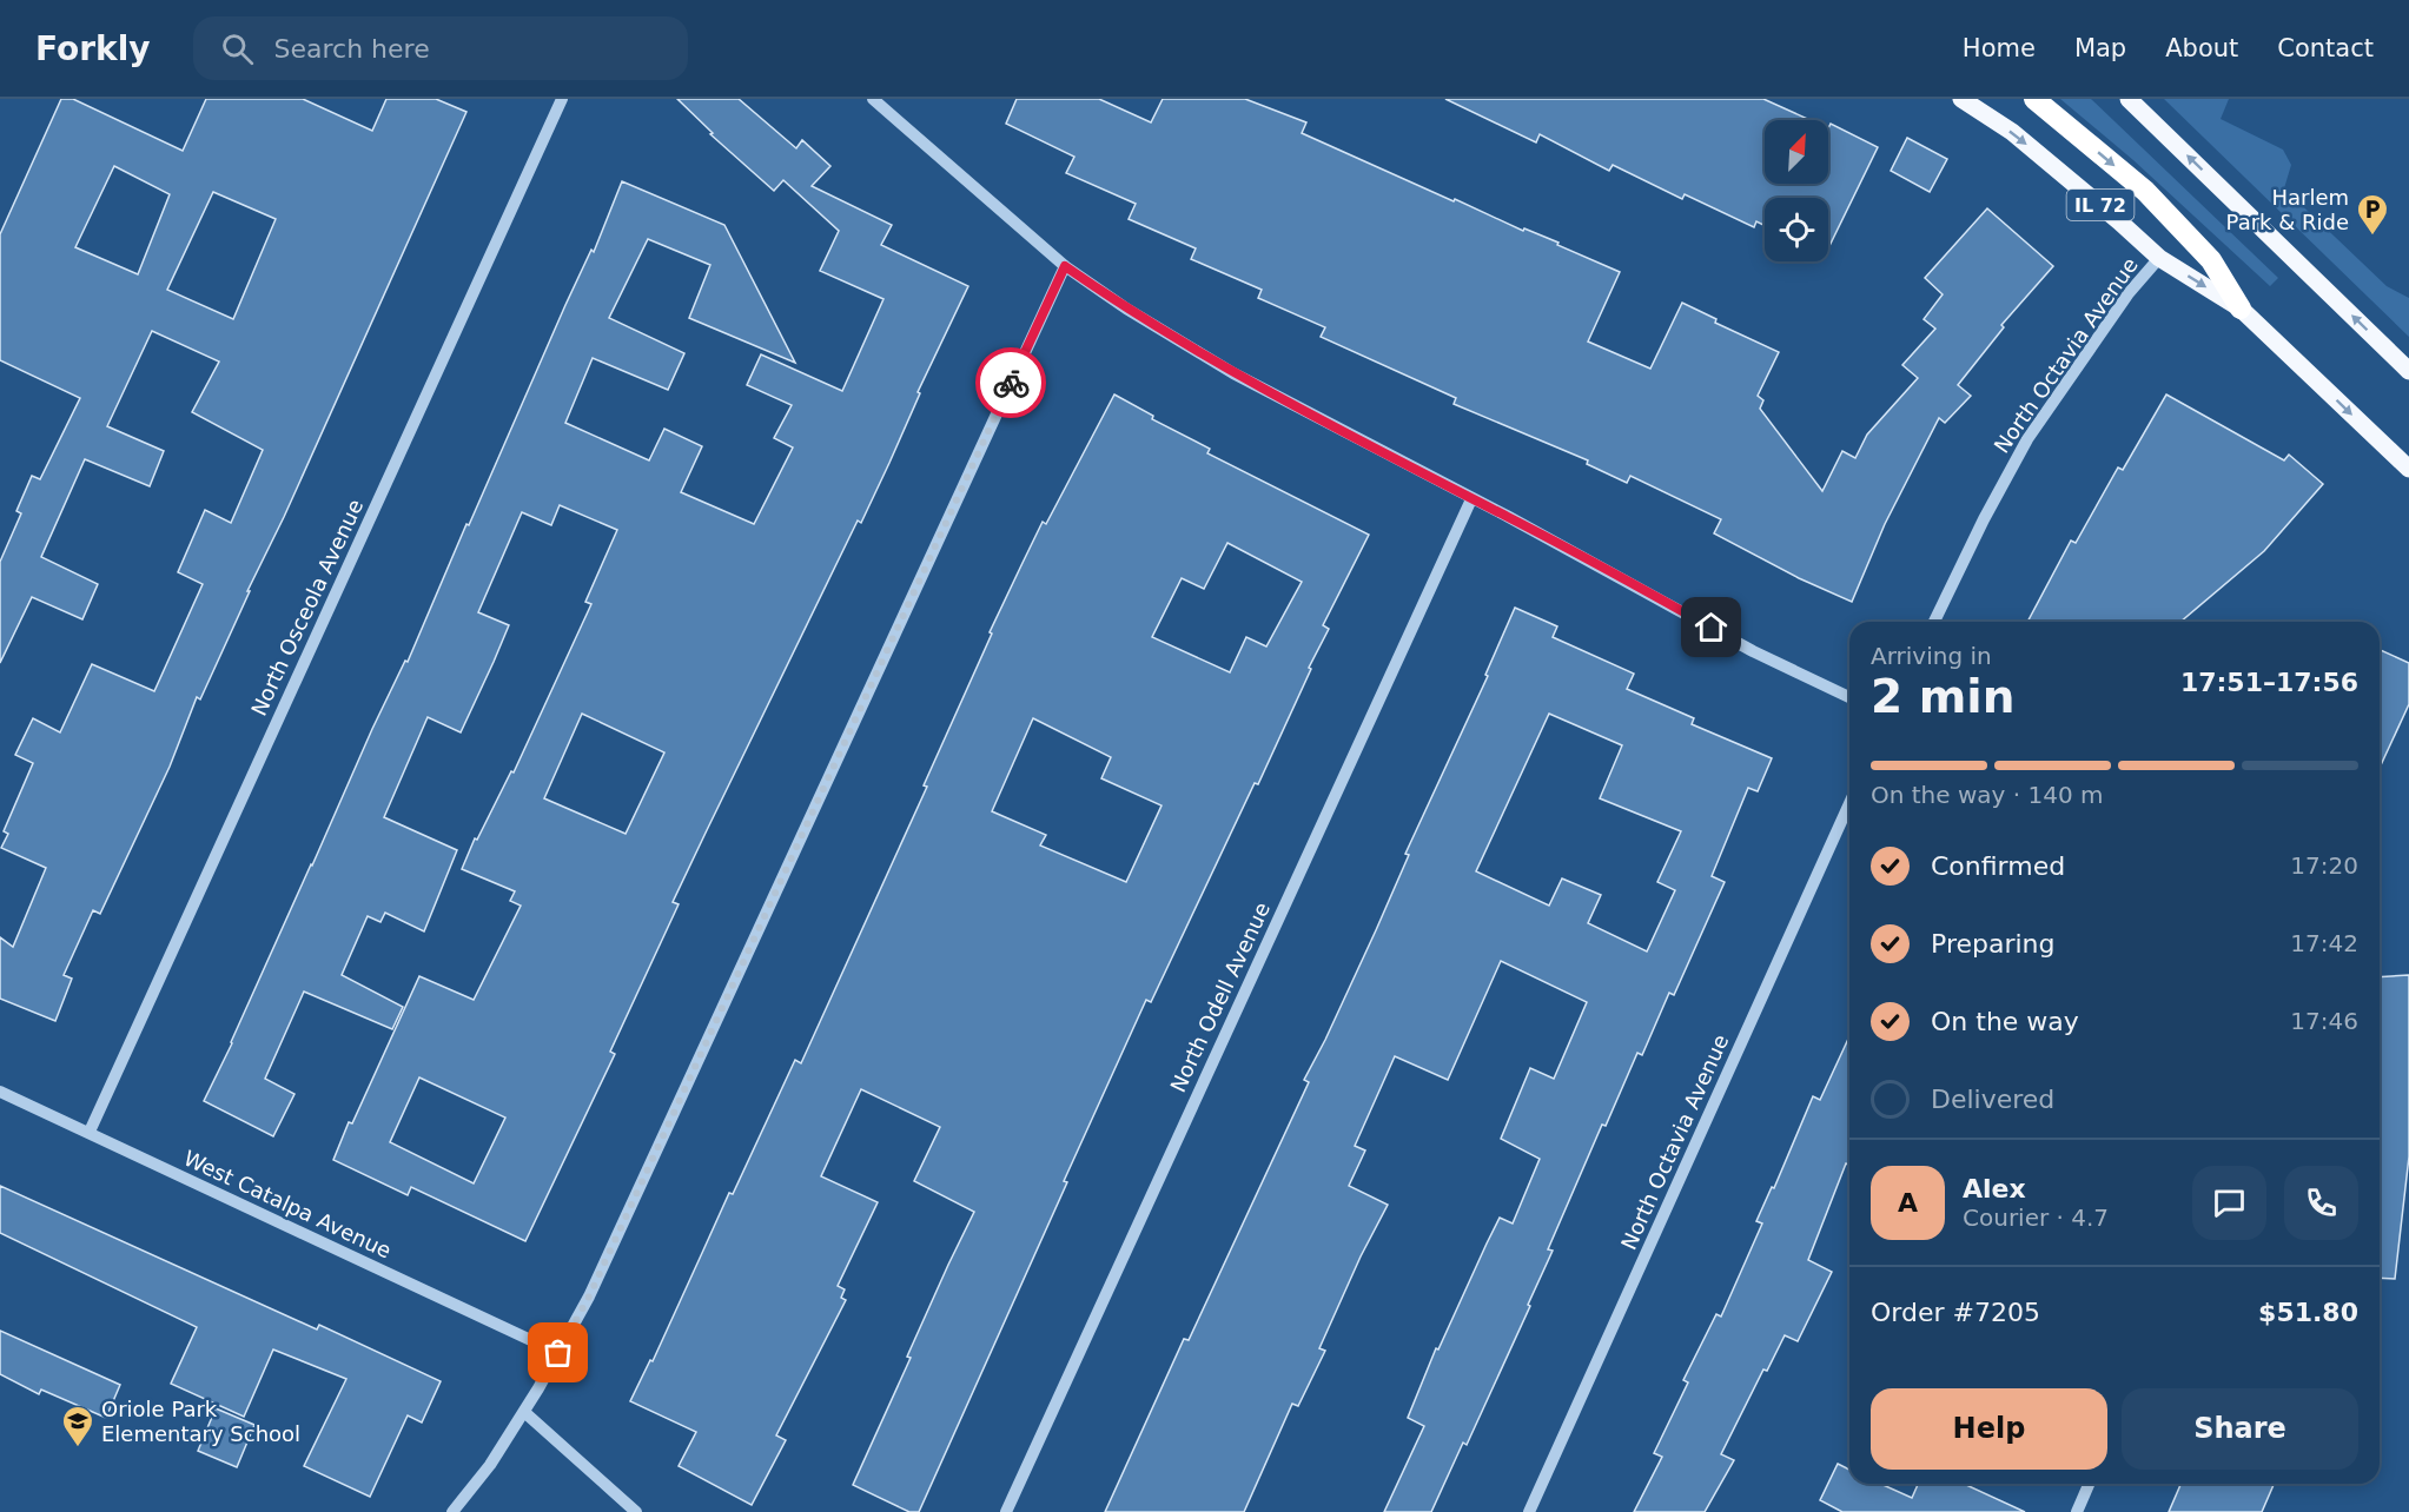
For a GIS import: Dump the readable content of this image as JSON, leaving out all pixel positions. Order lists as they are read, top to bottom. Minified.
{"streets":{"main road":["IL 72"],"street":["North Octavia Avenue","North Osceola Avenue","North Odell Avenue","West Catalpa Avenue"]},"crossings":[["IL 72","North Octavia Avenue"],["North Osceola Avenue","West Catalpa Avenue"]],"places":{"parking":["Harlem Park & Ride"],"school or university":["Oriole Park Elementary School"]},"north":"top right","page":{"header":"Forkly","search":"Search here","nav":["Home","Map","About","Contact"],"heading":["2 min","Arriving in","17:51–17:56"],"panel":["Alex","Courier · 4.7","Order #7205","$51.80"],"bar":"On the way · 140 m","list":[["Confirmed","17:20"],["Preparing","17:42"],["On the way","17:46"],"Delivered"],"round":"A","buttons":["Help","Share"]}}
